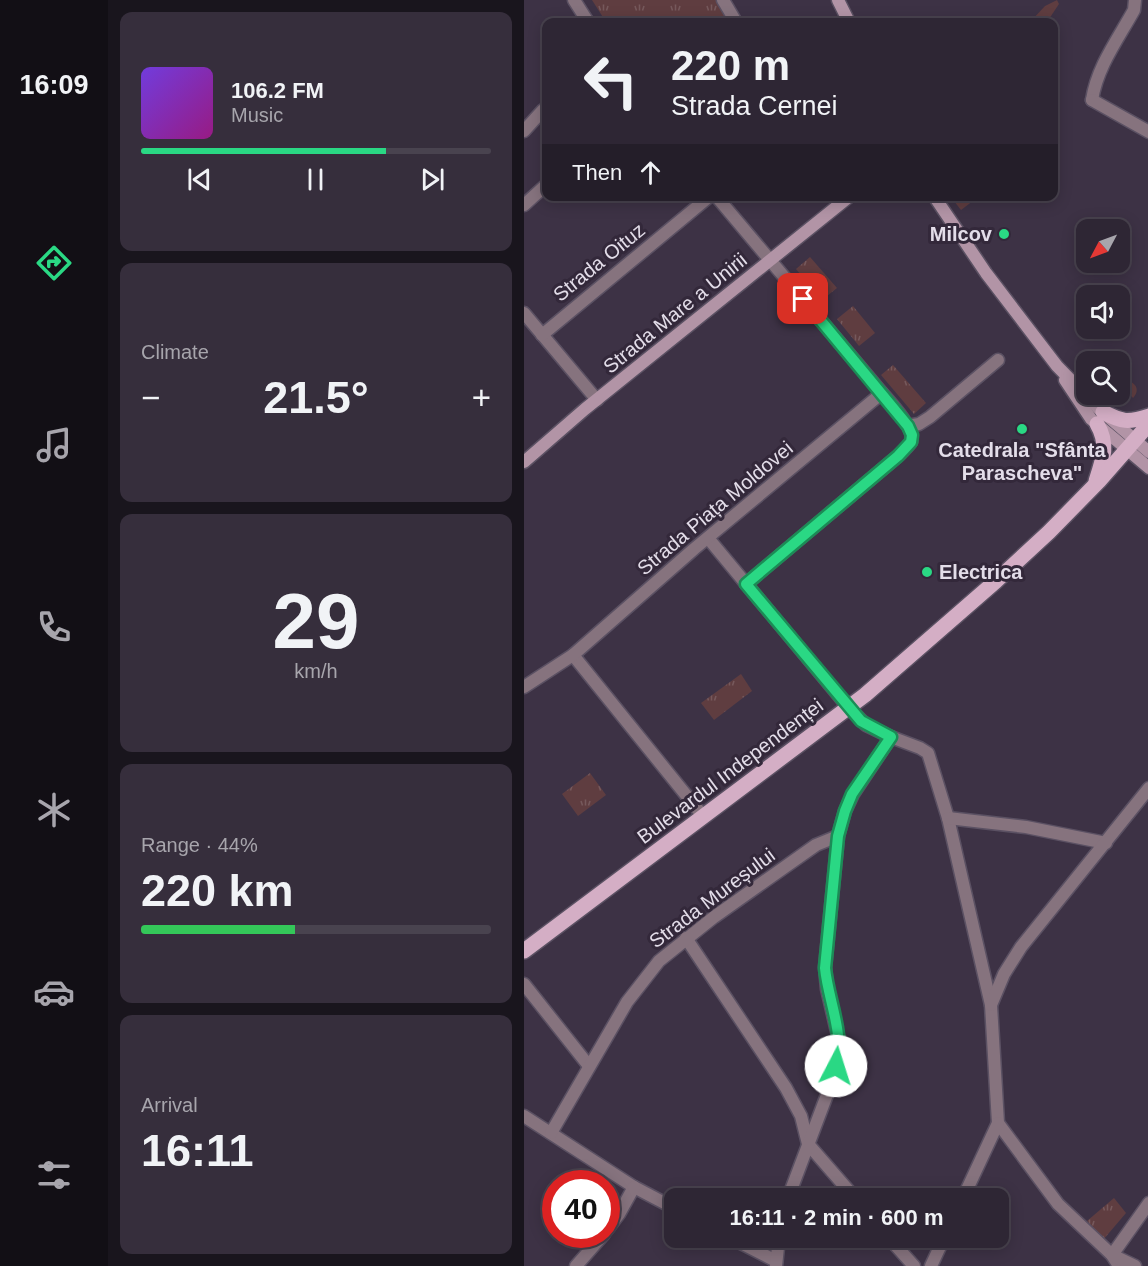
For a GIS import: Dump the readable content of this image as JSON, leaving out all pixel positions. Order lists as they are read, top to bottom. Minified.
{"streets":{"main road":["Strada Mare a Unirii","Bulevardul Independenței"],"street":["Strada Oituz","Strada Piața Moldovei","Strada Mureșului"]},"places":["Milcov","Catedrala \"Sfânta Parascheva\"","Electrica"],"north":"bottom left","page":{"tabs":"16:09","turn":["220 m","Strada Cernei"],"song":["106.2 FM","Music"],"then":"Then","tile":["Climate",["29","km/h"],["Range · 44%","220 km"],["Arrival","16:11"]],"heat":["−","21.5°","+"],"limit":"40","trip":"16:11 · 2 min · 600 m"}}
